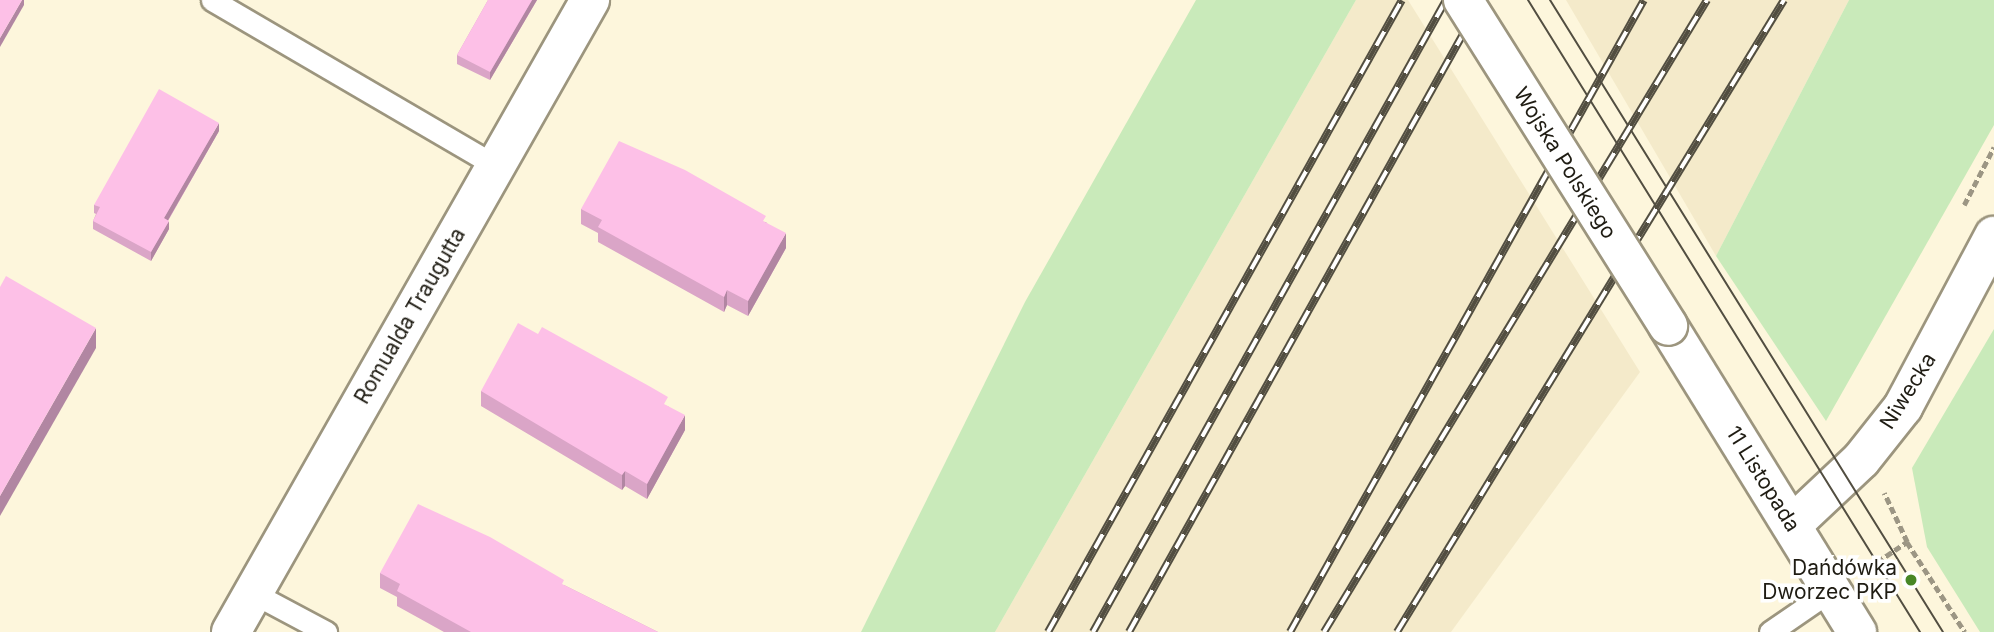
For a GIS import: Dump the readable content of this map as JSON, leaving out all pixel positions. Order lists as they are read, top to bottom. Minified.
{"streets":{"street":["Wojska Polskiego","Romualda Traugutta","Niwecka","11 Listopada"]},"crossings":[["Wojska Polskiego","11 Listopada"],["Niwecka","11 Listopada"]],"places":["Dańdówka Dworzec PKP"]}
